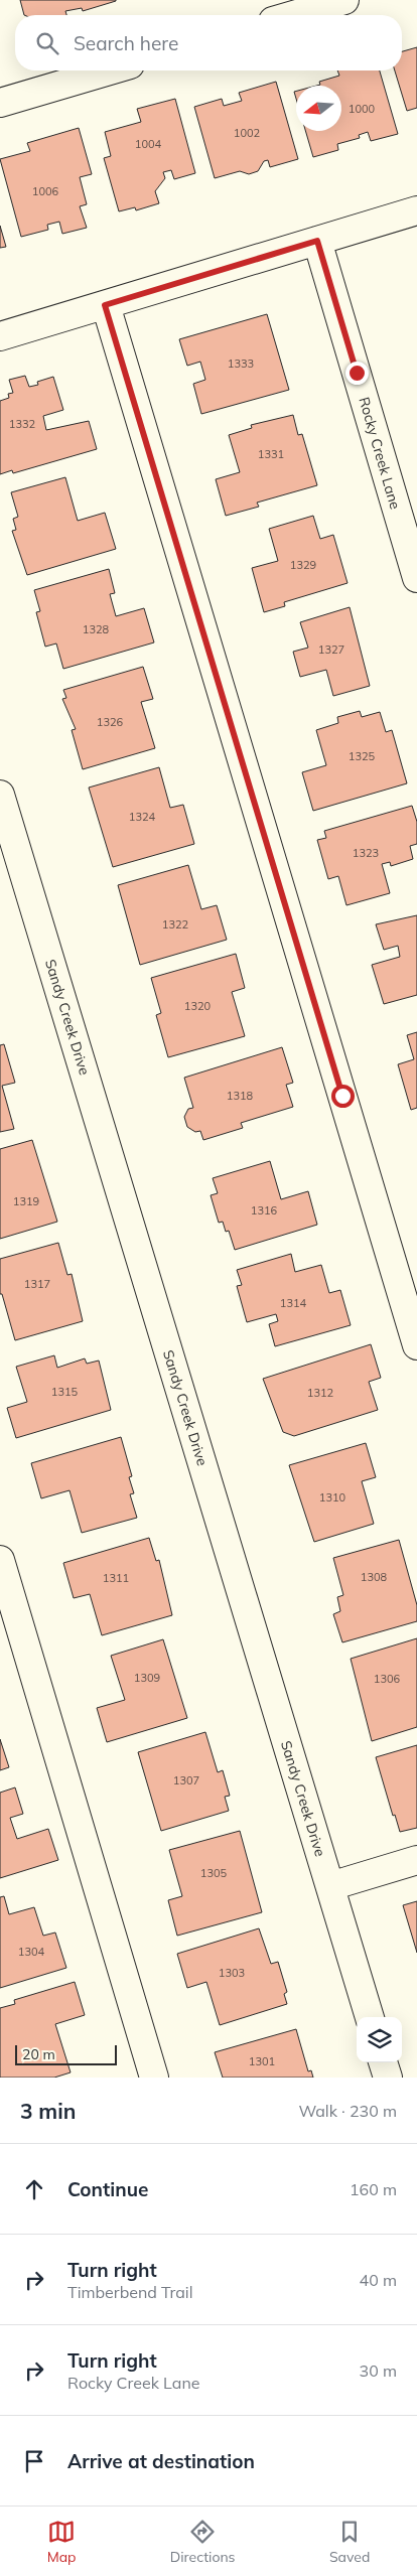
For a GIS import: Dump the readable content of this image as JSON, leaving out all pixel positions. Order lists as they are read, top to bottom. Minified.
{"streets":{"street":["Rocky Creek Lane","Sandy Creek Drive"]},"house_numbers":["1000","1002","1004","1006","1333","1332","1331","1329","1328","1327","1326","1325","1324","1323","1322","1320","1318","1319","1316","1317","1314","1315","1312","1310","1308","1311","1309","1306","1307","1305","1304","1303","1301"],"scale_bar":"20 m","north":"left","page":{"search":"Search here","scale":"20 m","heading":["3 min","Walk · 230 m"],"list":[["Continue","160 m"],["Turn right","Timberbend Trail","40 m"],["Turn right","Rocky Creek Lane","30 m"],"Arrive at destination"],"nav":["Map","Directions","Saved"]}}
